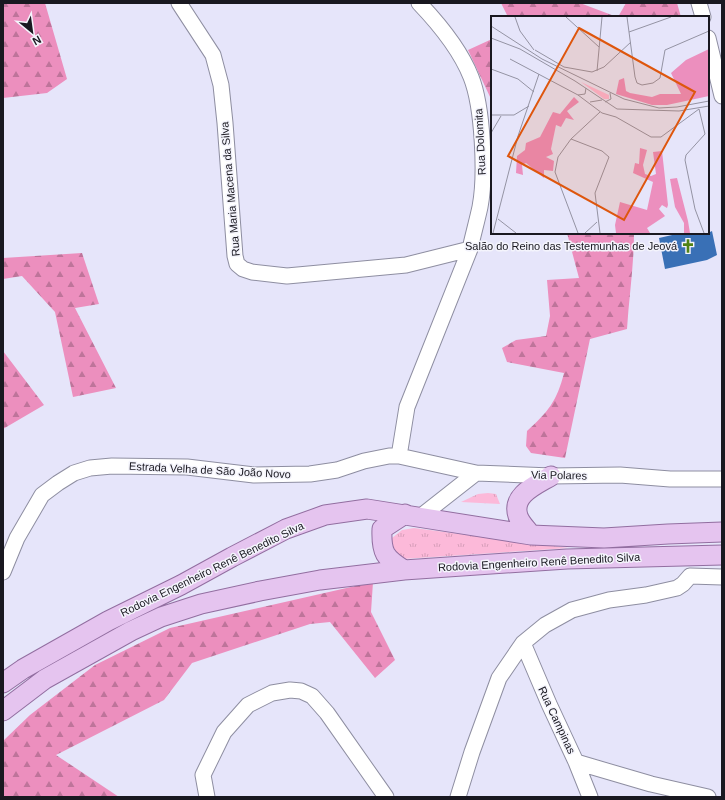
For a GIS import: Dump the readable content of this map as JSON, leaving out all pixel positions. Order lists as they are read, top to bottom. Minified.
{"streets":{"main road":["Rodovia Engenheiro Renê Benedito Silva"],"street":["Rua Dolomita","Rua Maria Macena da Silva","Estrada Velha de São João Novo","Via Polares","Rua Campinas"]},"crossings":[["Rua Dolomita","Rua Maria Macena da Silva"],["Estrada Velha de São João Novo","Via Polares"]],"places":{"church":["Salão do Reino das Testemunhas de Jeová"]},"north":"bottom right"}
